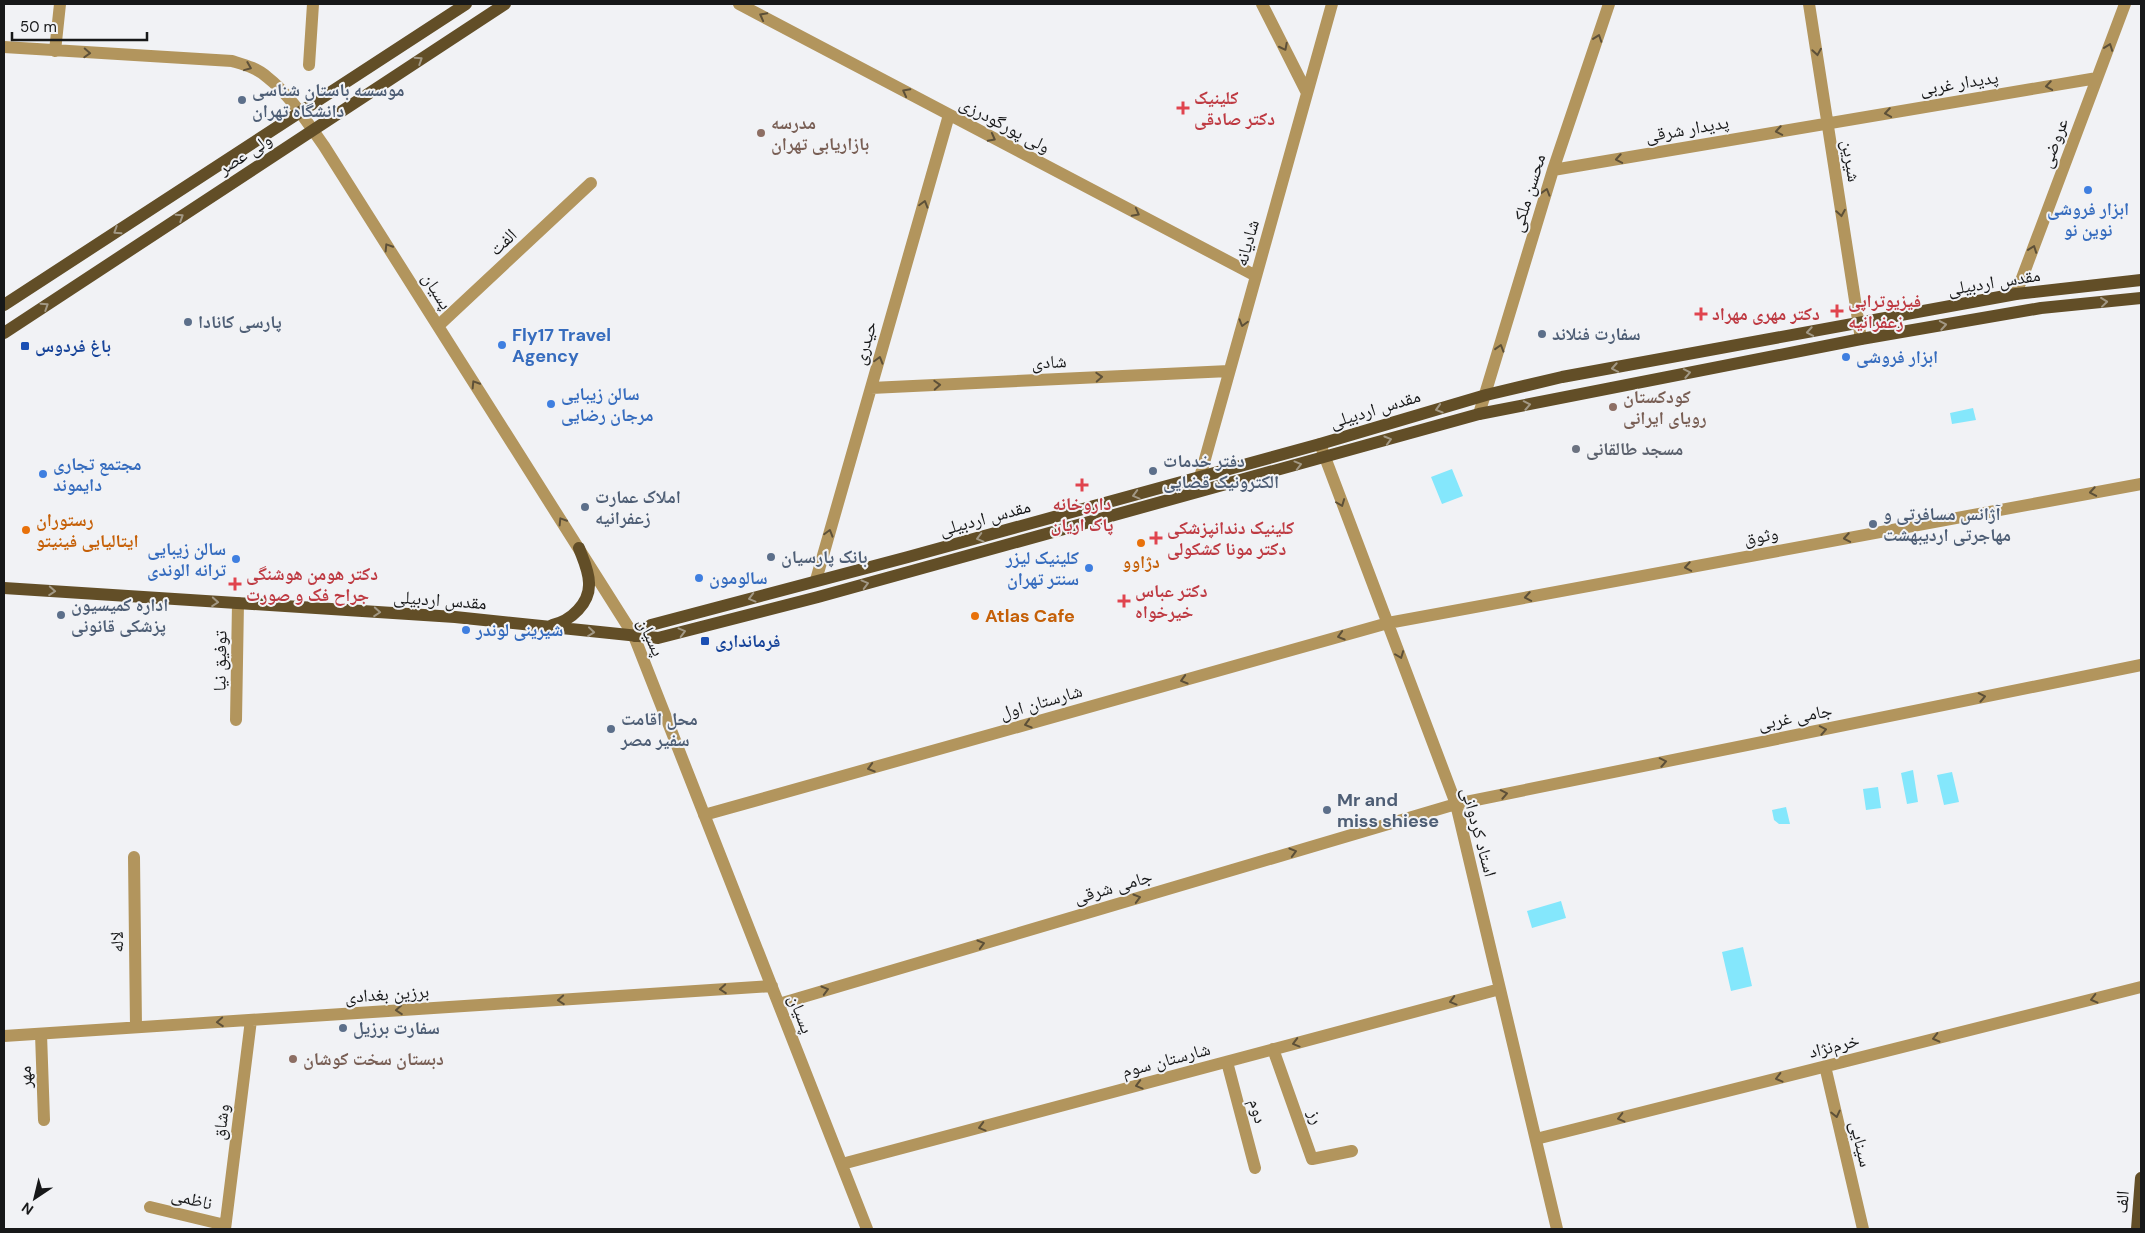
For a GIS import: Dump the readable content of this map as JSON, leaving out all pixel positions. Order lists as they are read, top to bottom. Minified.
{"streets":{"main road":["ولی عصر","مقدس اردبیلی","الف"],"street":["پدیدار غربی","ولی پورگودرزی","پدیدار شرقی","عروضی","شیرین","محسن ملکی","الفت","شادیانه","پسیان","حیدری","شادی","وثوق","توفیق نیا","شارستان اول","جامی غربی","استاد کردوانی","جامی شرقی","لاله","برزین بغدادی","خرم‌نژاد","شارستان سوم","مهر","دوم","رز","وشاق","سینایی","ناظمی"]},"crossings":[["پدیدار غربی","پدیدار شرقی"],["پدیدار غربی","عروضی"],["پدیدار غربی","شیرین"],["ولی پورگودرزی","شادیانه"],["ولی پورگودرزی","حیدری"],["پدیدار شرقی","شیرین"],["پدیدار شرقی","محسن ملکی"],["عروضی","مقدس اردبیلی"],["ولی عصر","پسیان"],["شیرین","مقدس اردبیلی"],["محسن ملکی","مقدس اردبیلی"],["الفت","پسیان"],["شادیانه","مقدس اردبیلی"],["شادیانه","شادی"],["مقدس اردبیلی","پسیان"],["مقدس اردبیلی","حیدری"],["مقدس اردبیلی","توفیق نیا"],["مقدس اردبیلی","استاد کردوانی"],["پسیان","شارستان اول"],["پسیان","جامی شرقی"],["پسیان","برزین بغدادی"],["پسیان","شارستان سوم"],["حیدری","شادی"],["وثوق","شارستان اول"],["وثوق","استاد کردوانی"],["شارستان اول","استاد کردوانی"],["جامی غربی","استاد کردوانی"],["جامی غربی","جامی شرقی"],["استاد کردوانی","جامی شرقی"],["استاد کردوانی","خرم‌نژاد"],["استاد کردوانی","شارستان سوم"],["لاله","برزین بغدادی"],["برزین بغدادی","مهر"],["برزین بغدادی","وشاق"],["خرم‌نژاد","سینایی"],["شارستان سوم","دوم"],["شارستان سوم","رز"],["وشاق","ناظمی"]],"one_way":["پدیدار غربی","پدیدار شرقی","عروضی","شیرین","محسن ملکی","حیدری","شادی","وثوق","شارستان اول","جامی غربی","استاد کردوانی","جامی شرقی","برزین بغدادی","خرم‌نژاد","شارستان سوم","سینایی"],"places":{"other":["موسسه باستان شناسی دانشگاه تهران","مدرسه بازاریابی تهران","ابزار فروشی نوین نو","پارسی کانادا","سفارت فنلاند","Fly17 Travel Agency","ابزار فروشی","سالن زیبایی مرجان رضایی","کودکستان رویای ایرانی","مسجد طالقانی","دفتر خدمات الکترونیک قضایی","مجتمع تجاری دایموند","املاک عمارت زعفرانیه","آژانس مسافرتی و مهاجرتی اردیبهشت","رستوران ایتالیایی فینیتو","دژاوو","بانک پارسیان","سالن زیبایی ترانه الوندی","کلینیک لیزر سنتر تهران","سالومون","اداره کمیسیون پزشکی قانونی","Atlas Cafe","شیرینی لوندر","محل اقامت سفیر مصر","Mr and miss shiese","سفارت برزیل","دبستان سخت کوشان"],"health":["کلینیک دکتر صادقی","فیزیوتراپی زعفرانیه","دکتر مهری مهراد","داروخانه پاک اریان","کلینیک دندانپزشکی دکتر مونا کشکولی","دکتر هومن هوشنگی جراح فک و صورت","دکتر عباس خیرخواه"],"transit":["باغ فردوس","فرمانداری"]},"scale_bar":"50 m","north":"bottom left"}
